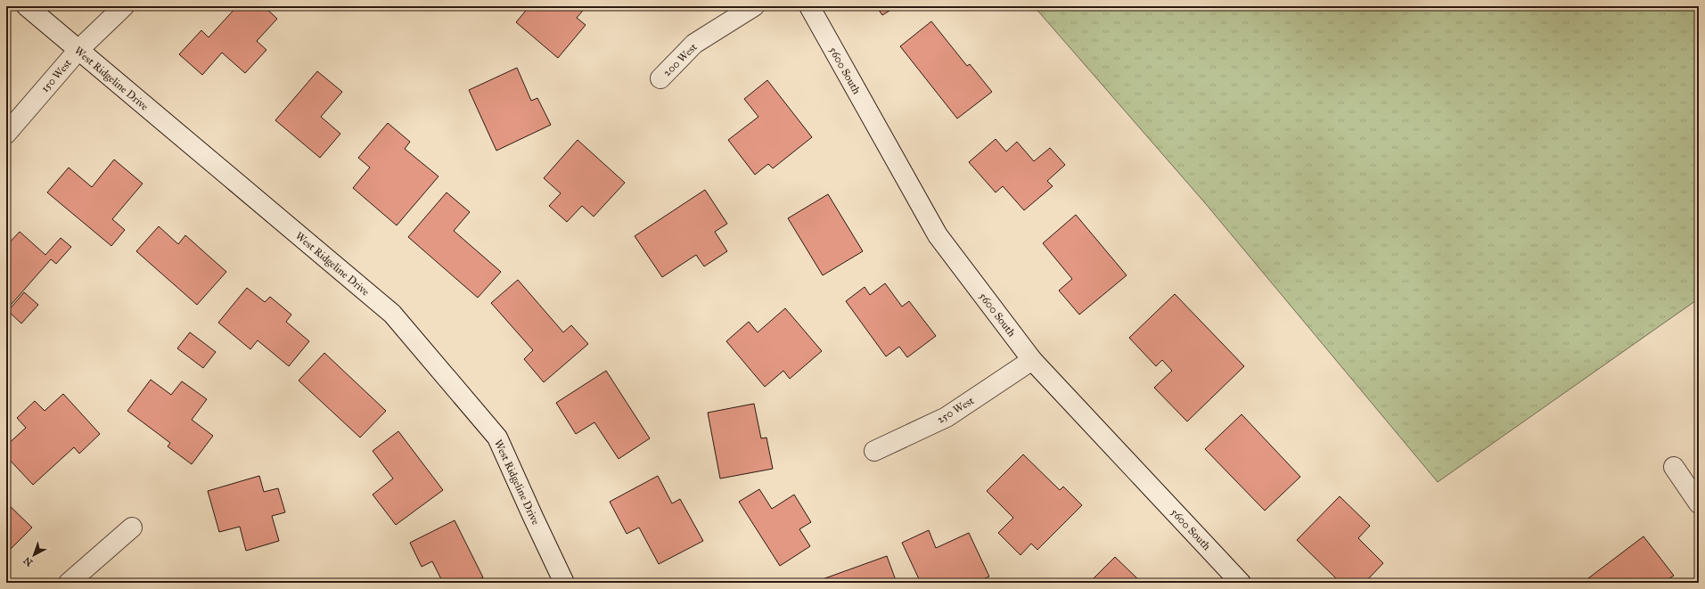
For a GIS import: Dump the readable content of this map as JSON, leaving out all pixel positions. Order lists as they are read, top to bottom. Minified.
{"streets":{"street":["200 West","5600 South","150 West","West Ridgeline Drive","250 West"]},"crossings":[["5600 South","250 West"],["150 West","West Ridgeline Drive"]],"north":"bottom left"}
